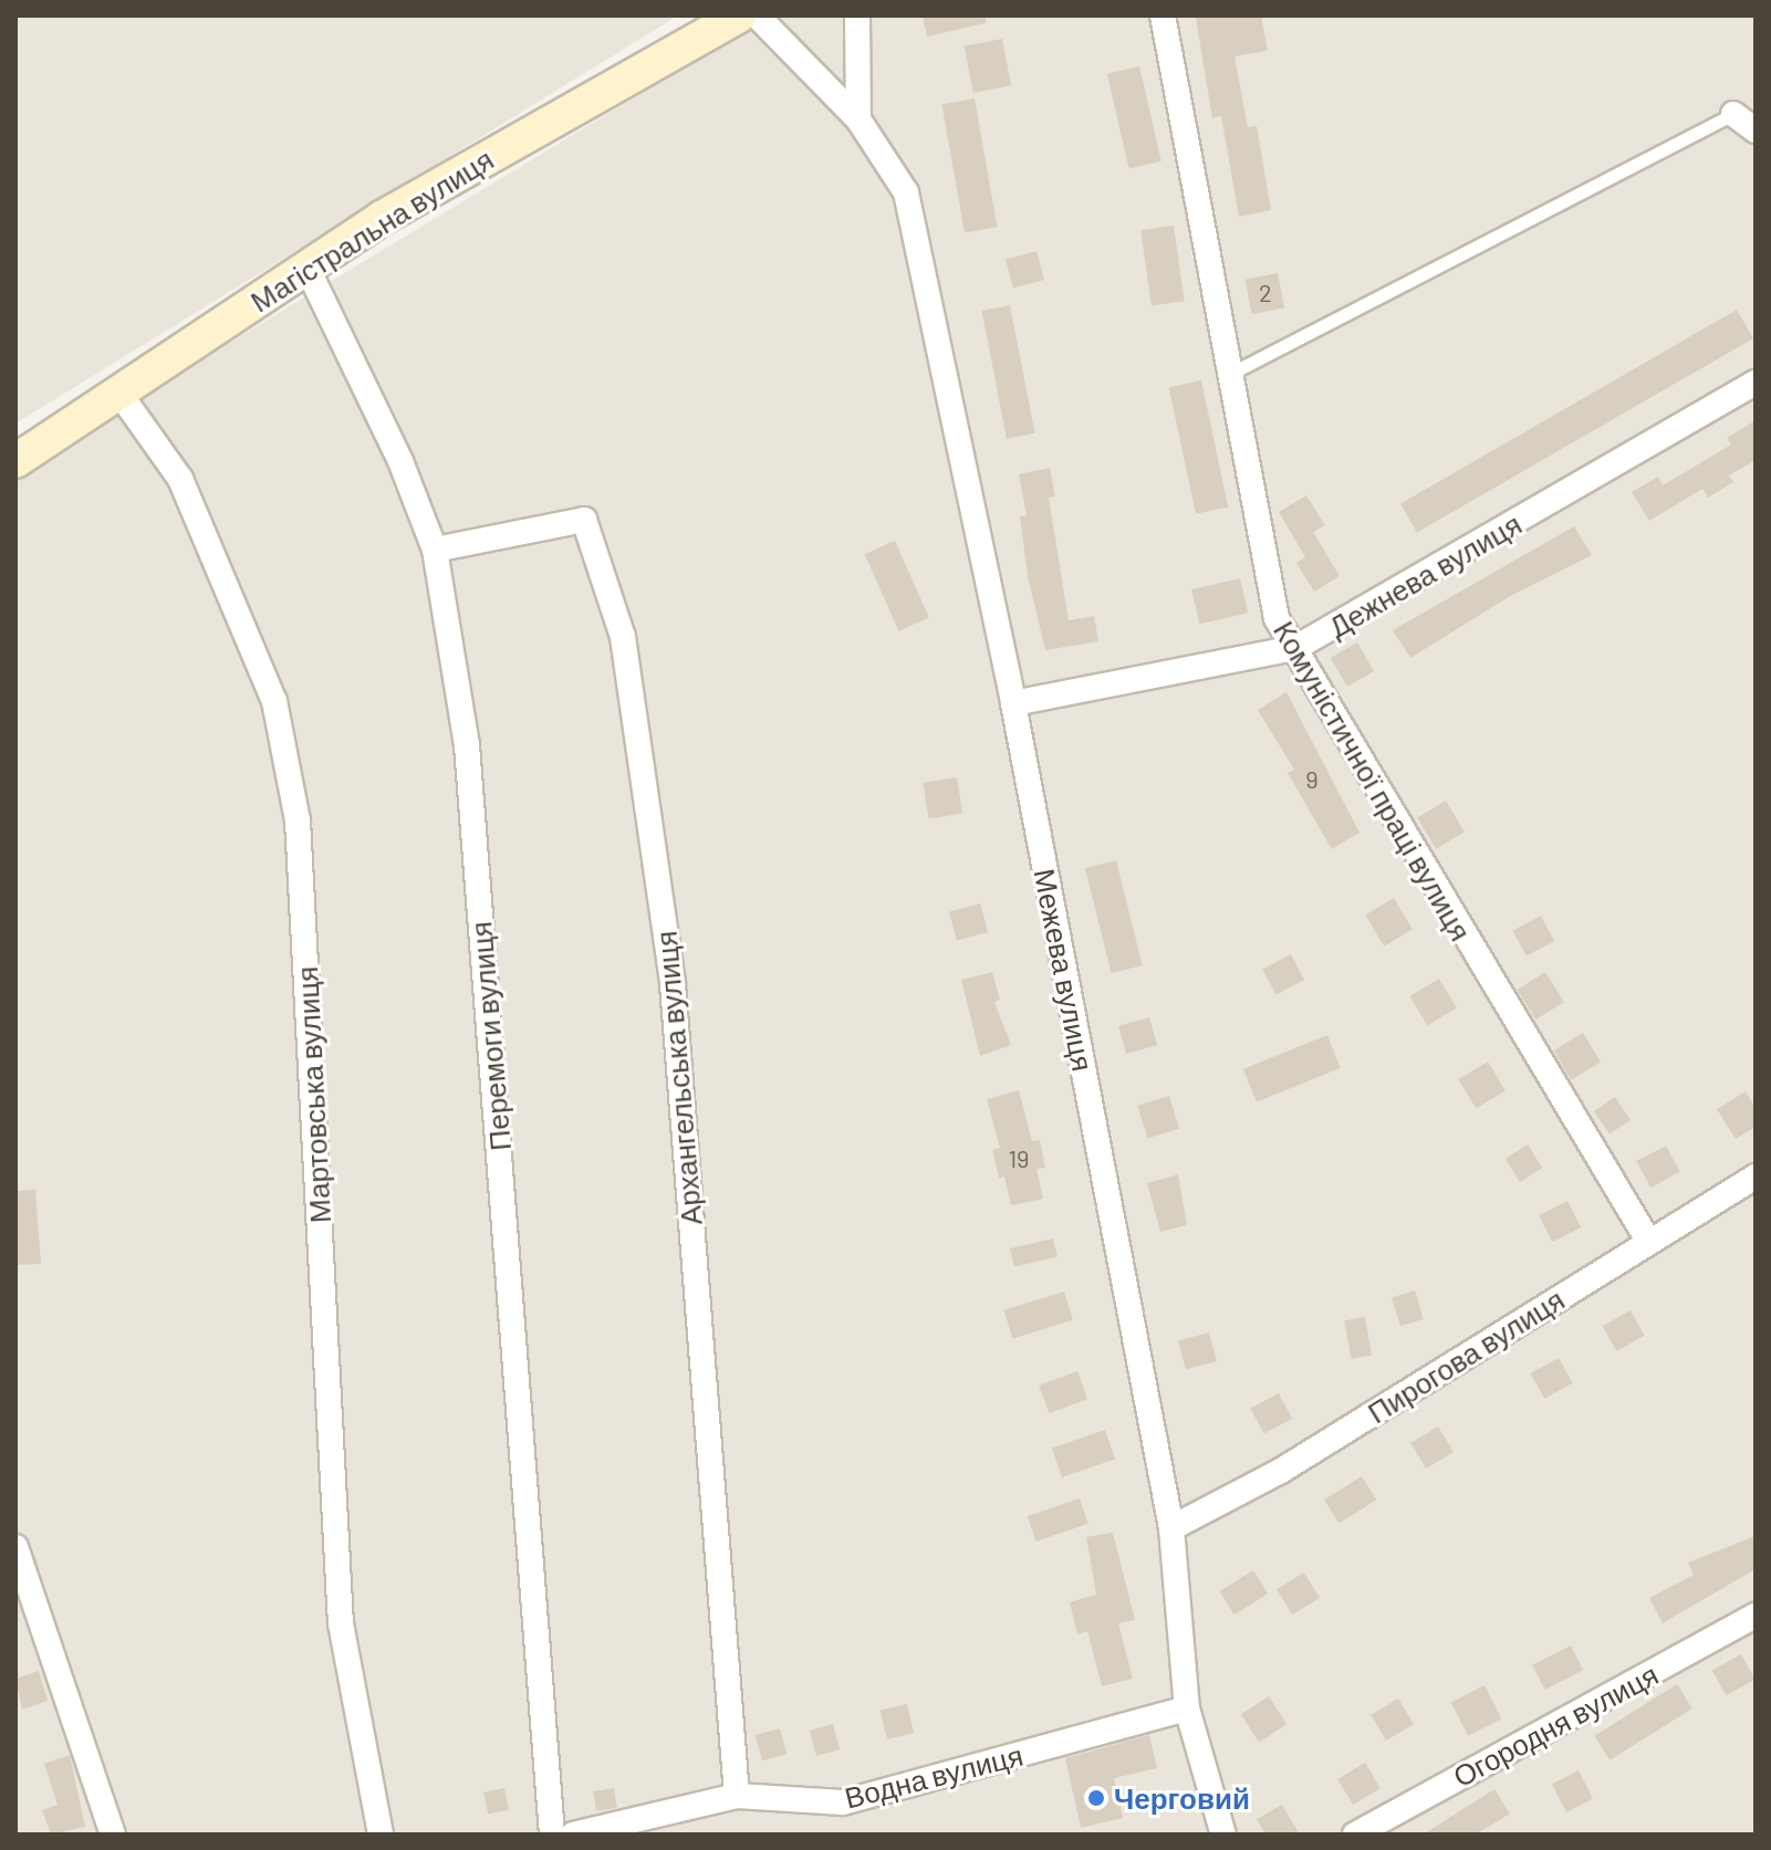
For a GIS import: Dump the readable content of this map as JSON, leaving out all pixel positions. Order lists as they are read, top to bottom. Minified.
{"streets":{"main road":["Магістральна вулиця"],"street":["Дежнева вулиця","Комуністичної праці вулиця","Межева вулиця","Перемоги вулиця","Архангельська вулиця","Мартовська вулиця","Пирогова вулиця","Огородня вулиця","Водна вулиця"]},"crossings":[["Магістральна вулиця","Межева вулиця"],["Магістральна вулиця","Перемоги вулиця"],["Магістральна вулиця","Мартовська вулиця"],["Дежнева вулиця","Комуністичної праці вулиця"],["Дежнева вулиця","Межева вулиця"],["Комуністичної праці вулиця","Пирогова вулиця"],["Межева вулиця","Пирогова вулиця"],["Межева вулиця","Водна вулиця"],["Перемоги вулиця","Архангельська вулиця"],["Архангельська вулиця","Водна вулиця"]],"places":["Черговий"],"house_numbers":["2","9","19"]}
